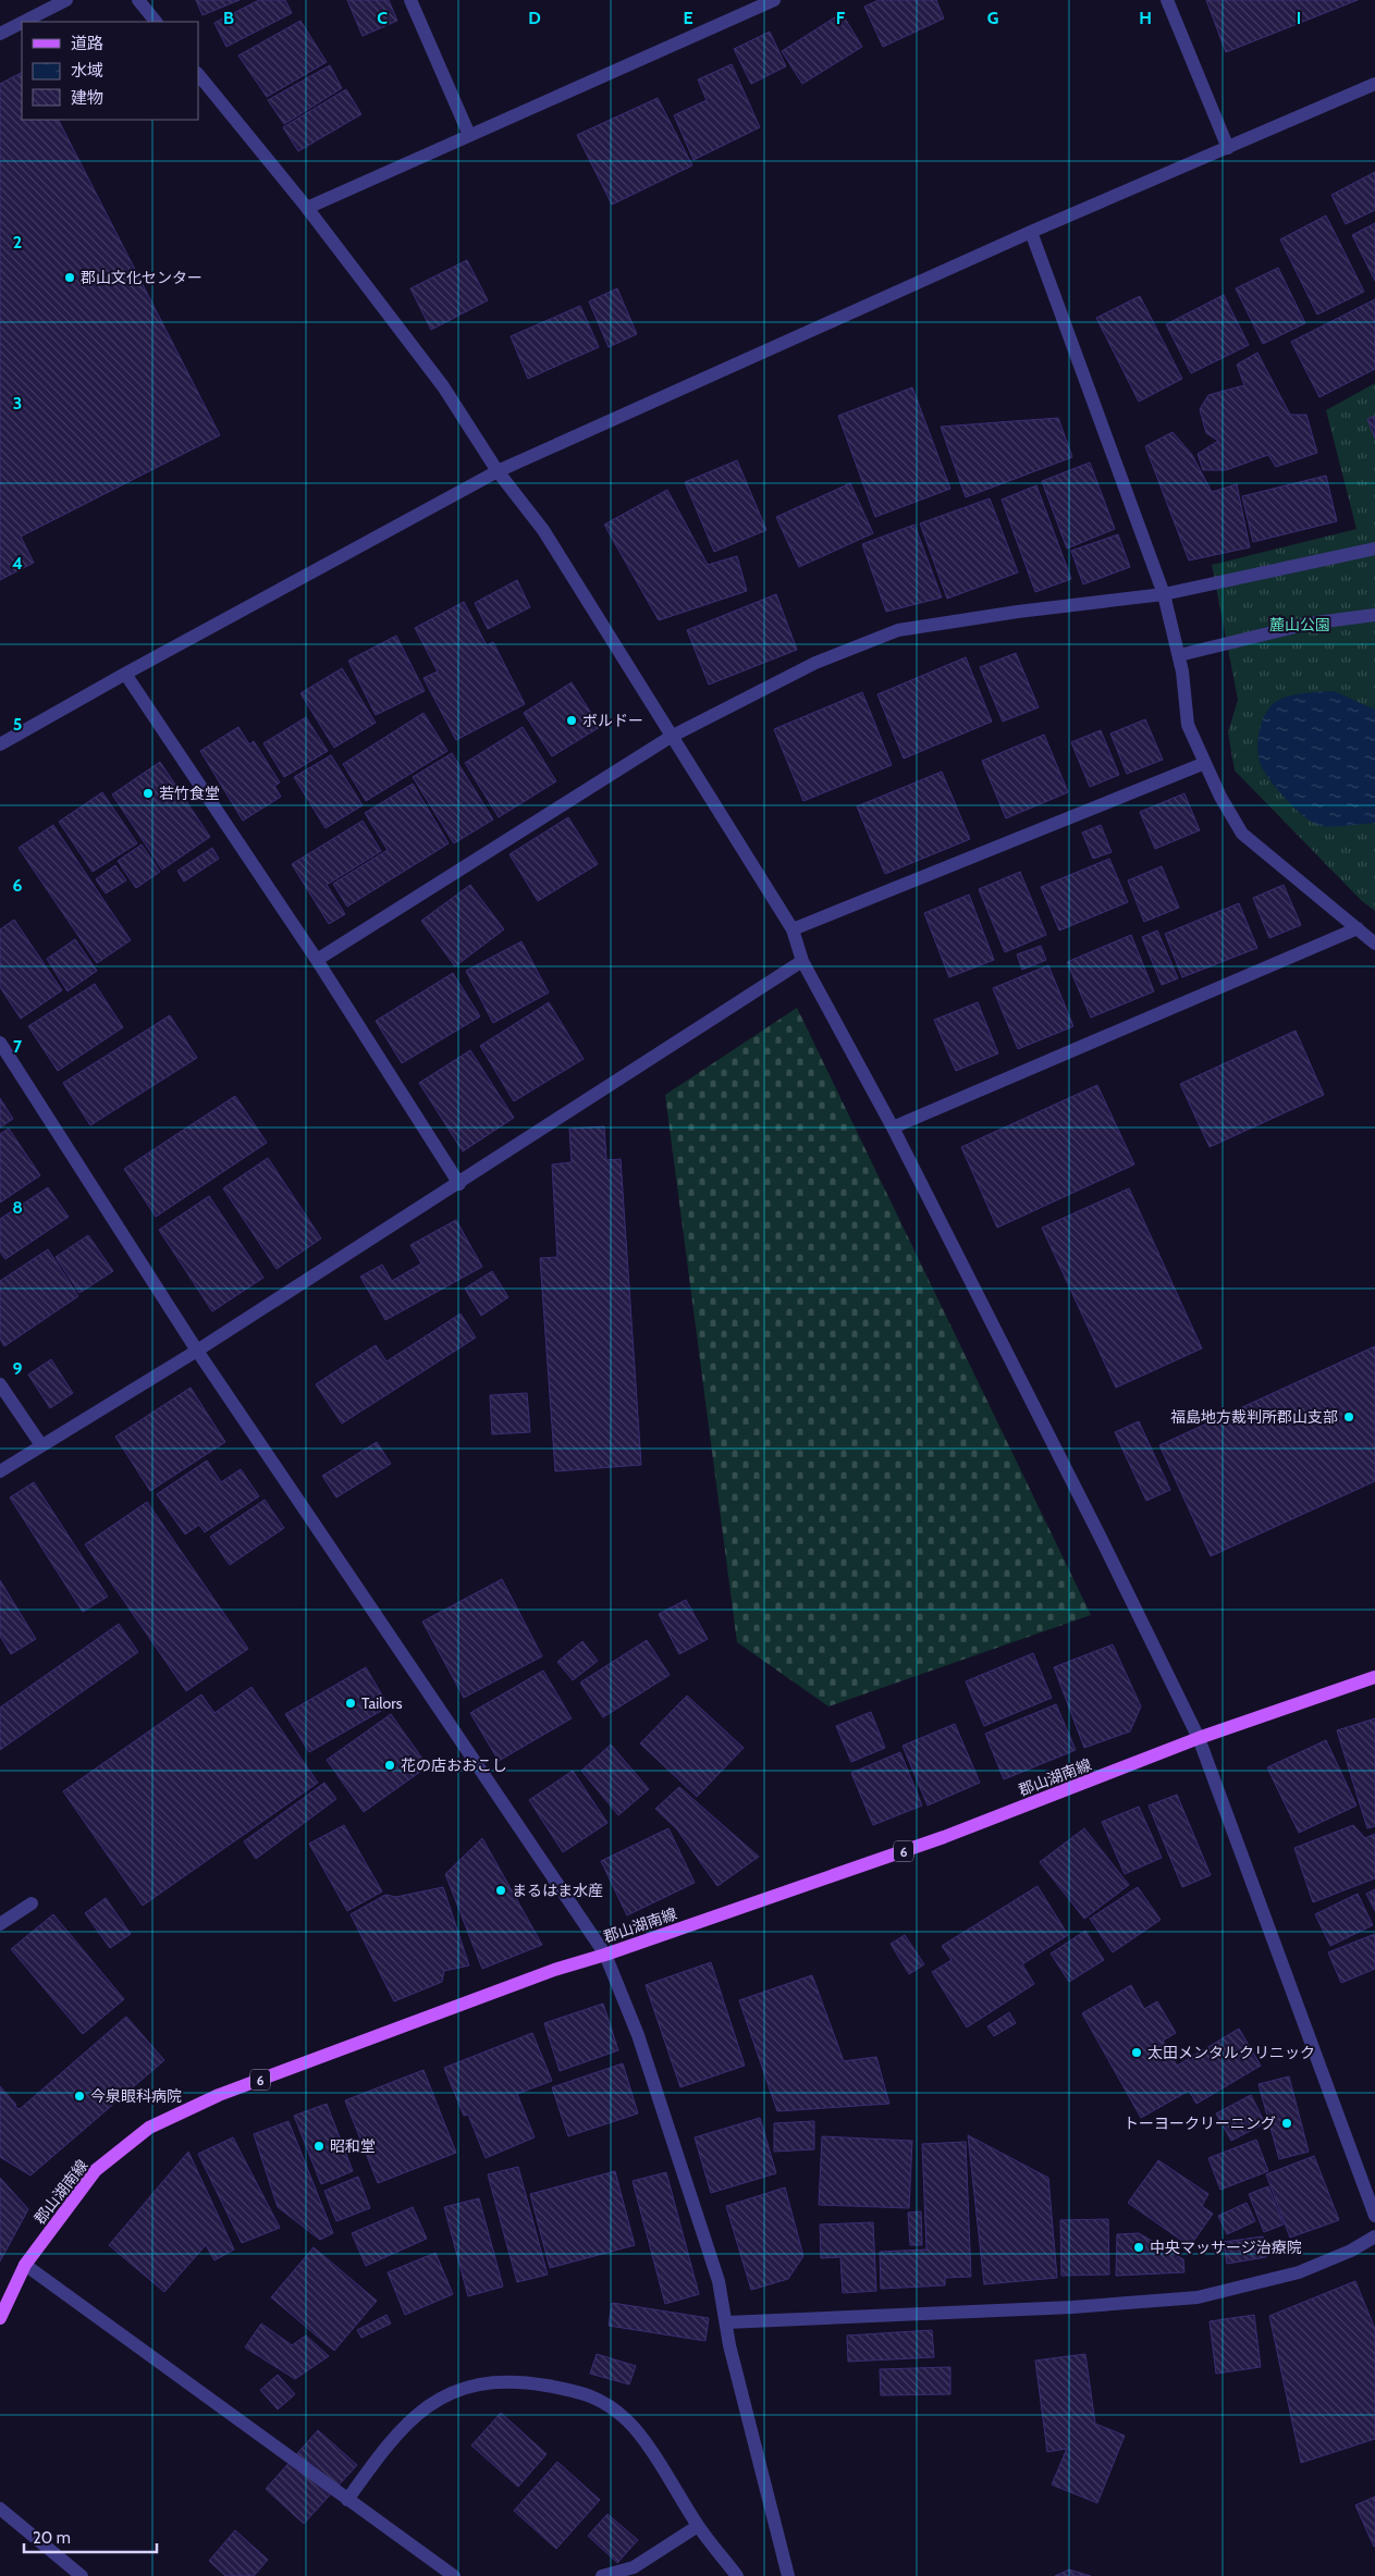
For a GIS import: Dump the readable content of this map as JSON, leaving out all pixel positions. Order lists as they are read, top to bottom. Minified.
{"streets":{"main road":["郡山湖南線","6"]},"parks":["麓山公園"],"places":["郡山文化センター","ボルドー","若竹食堂","福島地方裁判所郡山支部","Tailors","花の店おおこし","まるはま水産","太田メンタルクリニック","今泉眼科病院","トーヨークリーニング","昭和堂","中央マッサージ治療院"],"legend":["道路","水域","建物"],"scale_bar":"20 m","grid":{"columns":["B","C","D","E","F","G","H","I"],"rows":["2","3","4","5","6","7","8","9"]}}
